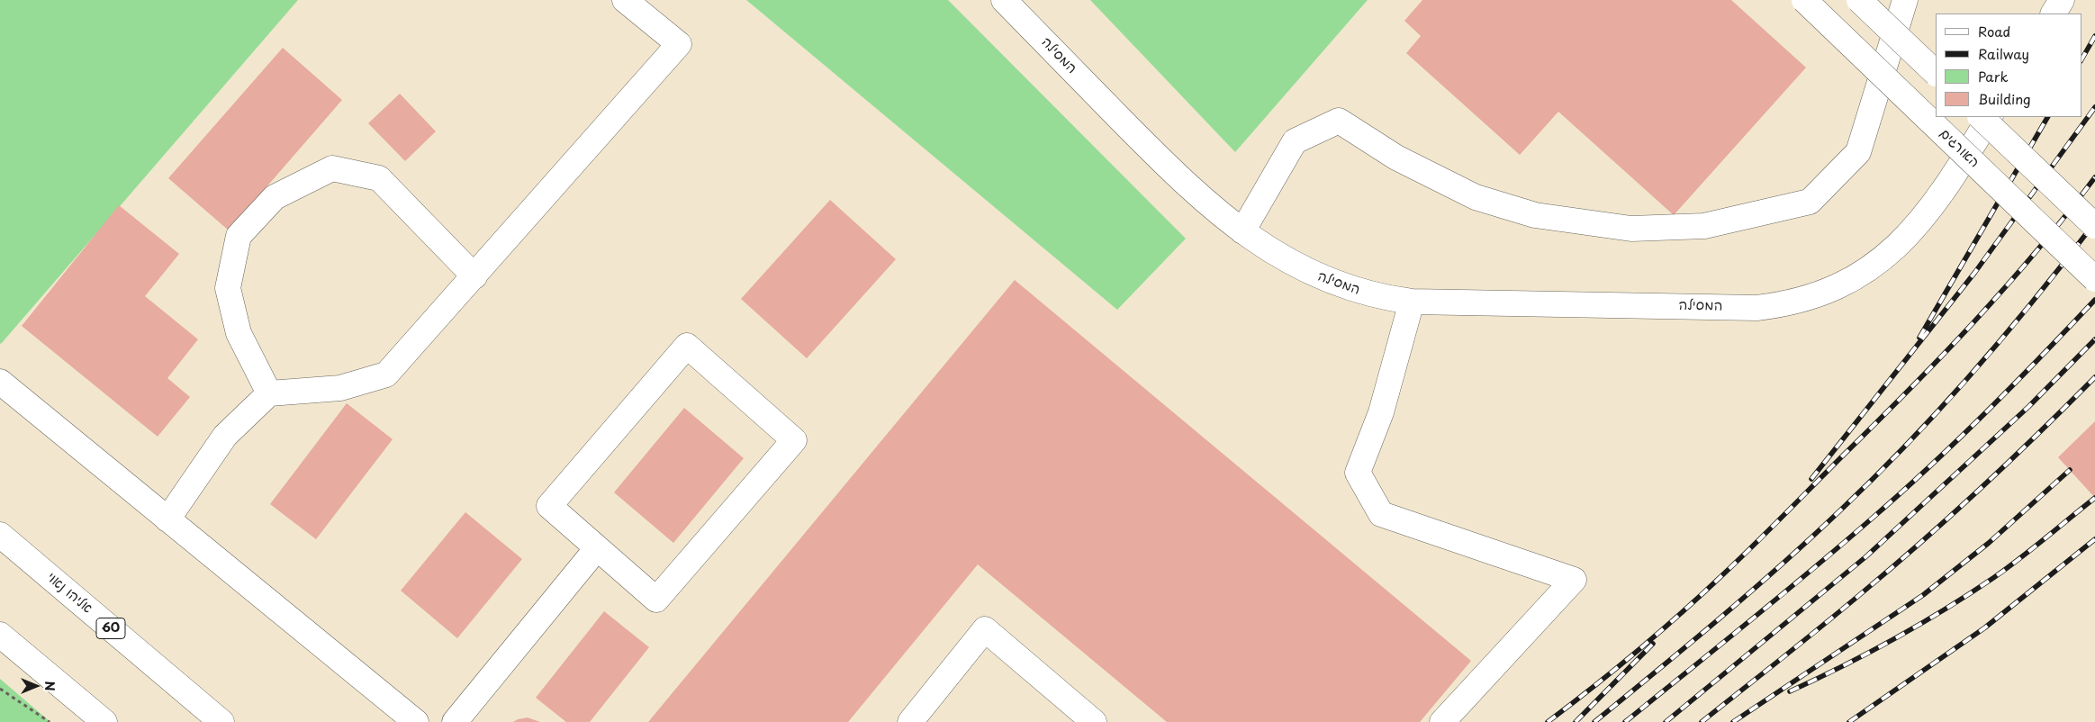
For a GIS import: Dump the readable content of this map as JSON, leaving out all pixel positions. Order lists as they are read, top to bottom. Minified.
{"streets":{"main road":["המסילה","האורגים","אליהו נאוי","60"]},"legend":["Road","Railway","Park","Building"],"north":"right"}
